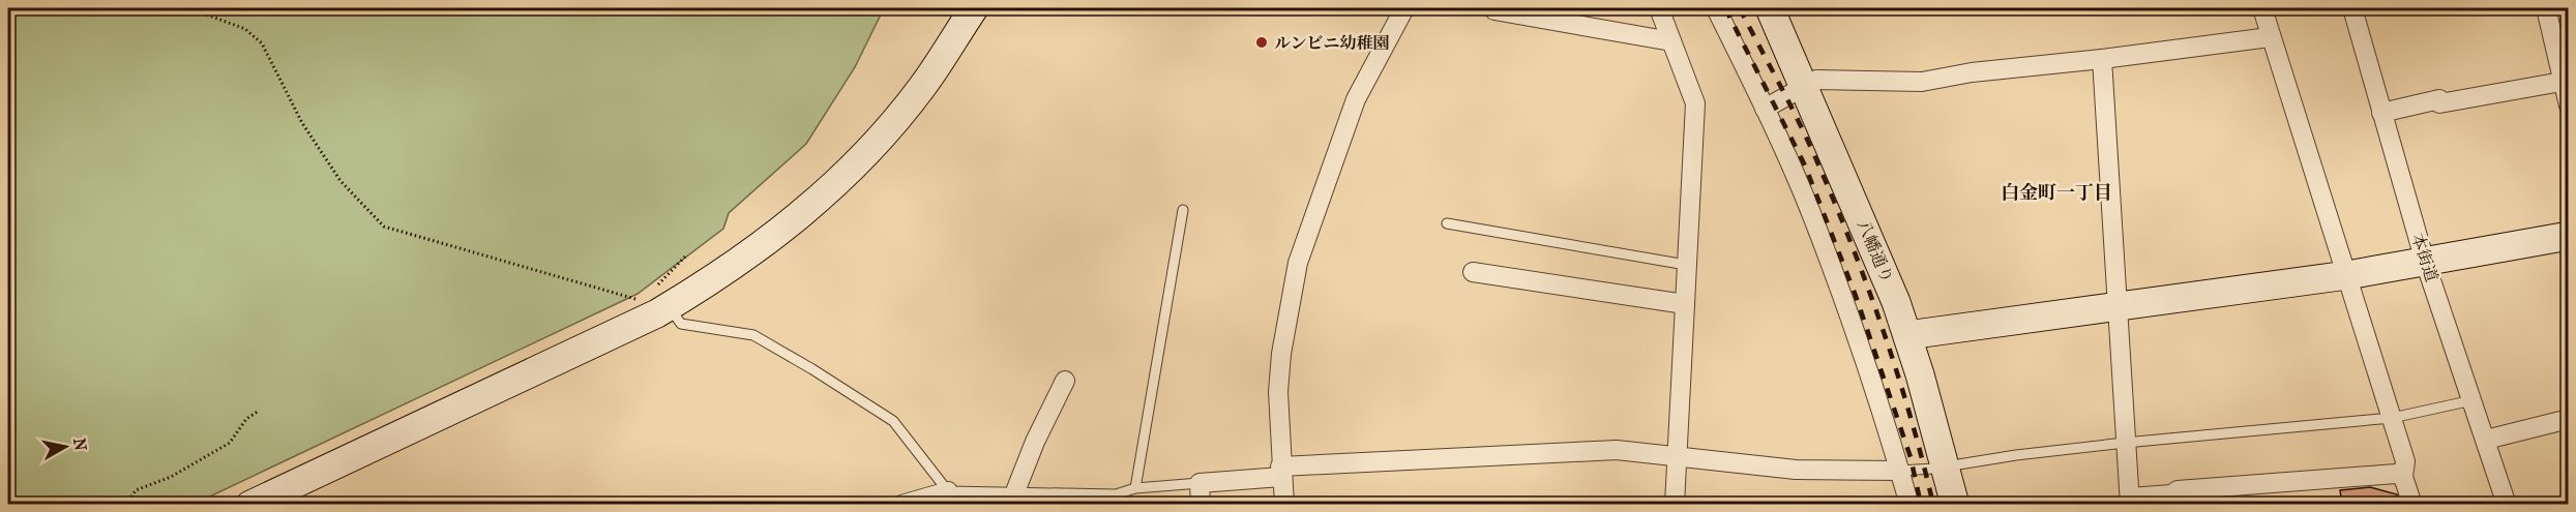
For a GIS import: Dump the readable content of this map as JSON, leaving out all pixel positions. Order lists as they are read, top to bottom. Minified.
{"streets":{"street":["八幡通り","本街道"]},"districts":["白金町一丁目"],"places":["ルンビニ幼稚園"],"north":"right"}
